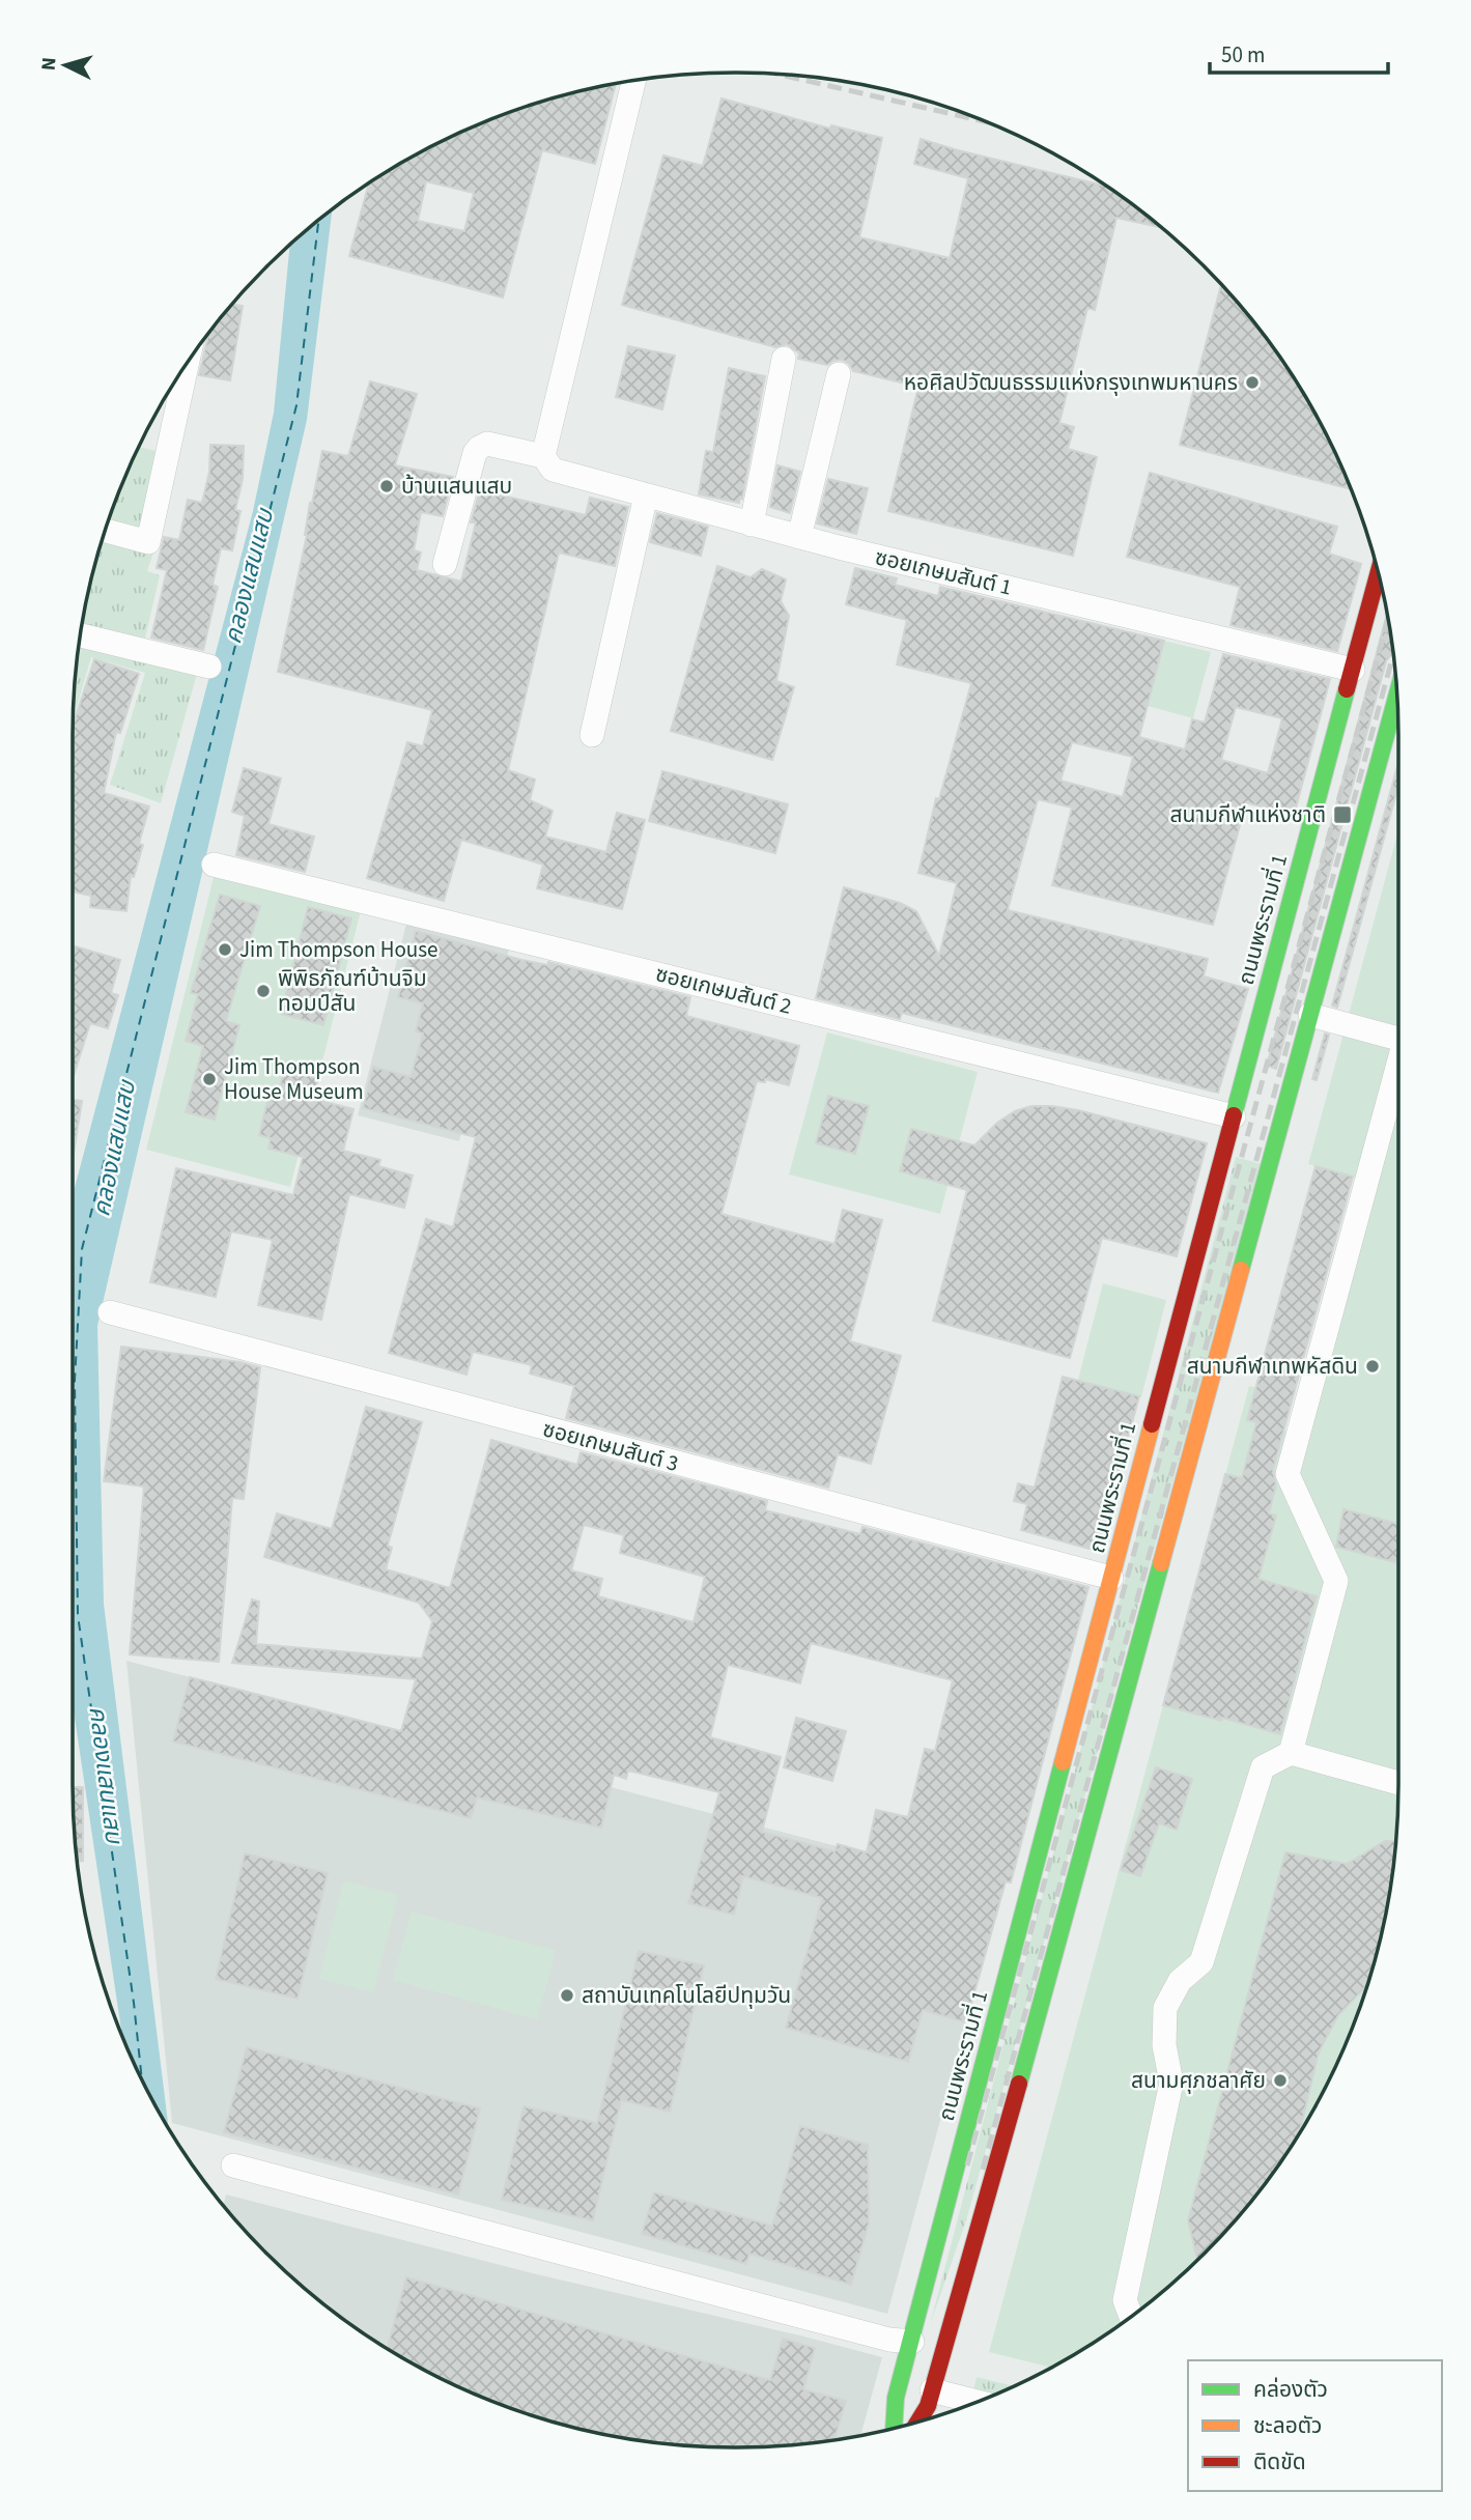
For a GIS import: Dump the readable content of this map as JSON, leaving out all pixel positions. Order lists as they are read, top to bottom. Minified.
{"streets":{"main road":["ถนนพระรามที่ 1"],"street":["ซอยเกษมสันต์ 1","ซอยเกษมสันต์ 2","ซอยเกษมสันต์ 3"]},"crossings":[["ซอยเกษมสันต์ 1","ถนนพระรามที่ 1"],["ถนนพระรามที่ 1","ซอยเกษมสันต์ 2"],["ถนนพระรามที่ 1","ซอยเกษมสันต์ 3"]],"water":["คลองแสนแสบ"],"places":{"other":["หอศิลปวัฒนธรรมแห่งกรุงเทพมหานคร","บ้านแสนแสบ","Jim Thompson House","พิพิธภัณฑ์บ้านจิม ทอมป์สัน","Jim Thompson House Museum","สนามกีฬาเทพหัสดิน","สถาบันเทคโนโลยีปทุมวัน","สนามศุภชลาศัย"],"transit":["สนามกีฬาแห่งชาติ"]},"legend":["คล่องตัว","ชะลอตัว","ติดขัด"],"scale_bar":"50 m","north":"left"}
